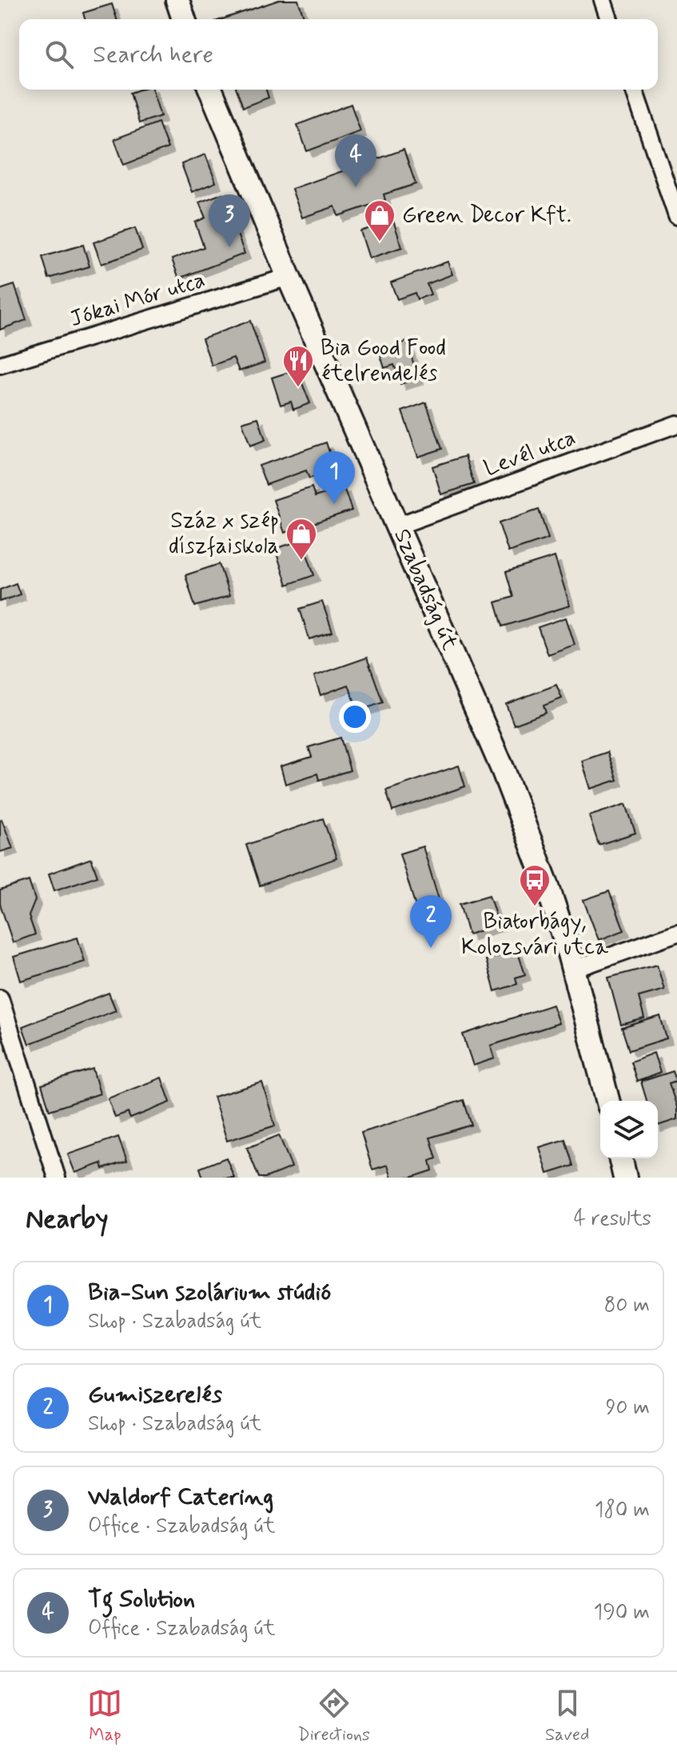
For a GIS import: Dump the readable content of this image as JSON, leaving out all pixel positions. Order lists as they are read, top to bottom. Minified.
{"streets":{"main road":["Szabadság út"],"street":["Jókai Mór utca","Levél utca"]},"crossings":[["Jókai Mór utca","Szabadság út"],["Levél utca","Szabadság út"]],"places":{"shop":["Green Decor Kft.","Száz x szép díszfaiskola"],"restaurant":["Bia Good Food ételrendelés"],"bus stop":["Biatorbágy, Kolozsvári utca"]},"page":{"search":"Search here","pins":["4","3","1","2"],"heading":["Nearby","4 results"],"list":[{"mark":"1","name":"Bia-Sun szolárium stúdió","note":"Shop · Szabadság út","value":"80 m"},{"mark":"2","name":"Gumiszerelés","note":"Shop · Szabadság út","value":"90 m"},{"mark":"3","name":"Waldorf Catering","note":"Office · Szabadság út","value":"180 m"},{"mark":"4","name":"Tg Solution","note":"Office · Szabadság út","value":"190 m"}],"nav":["Map","Directions","Saved"]}}
